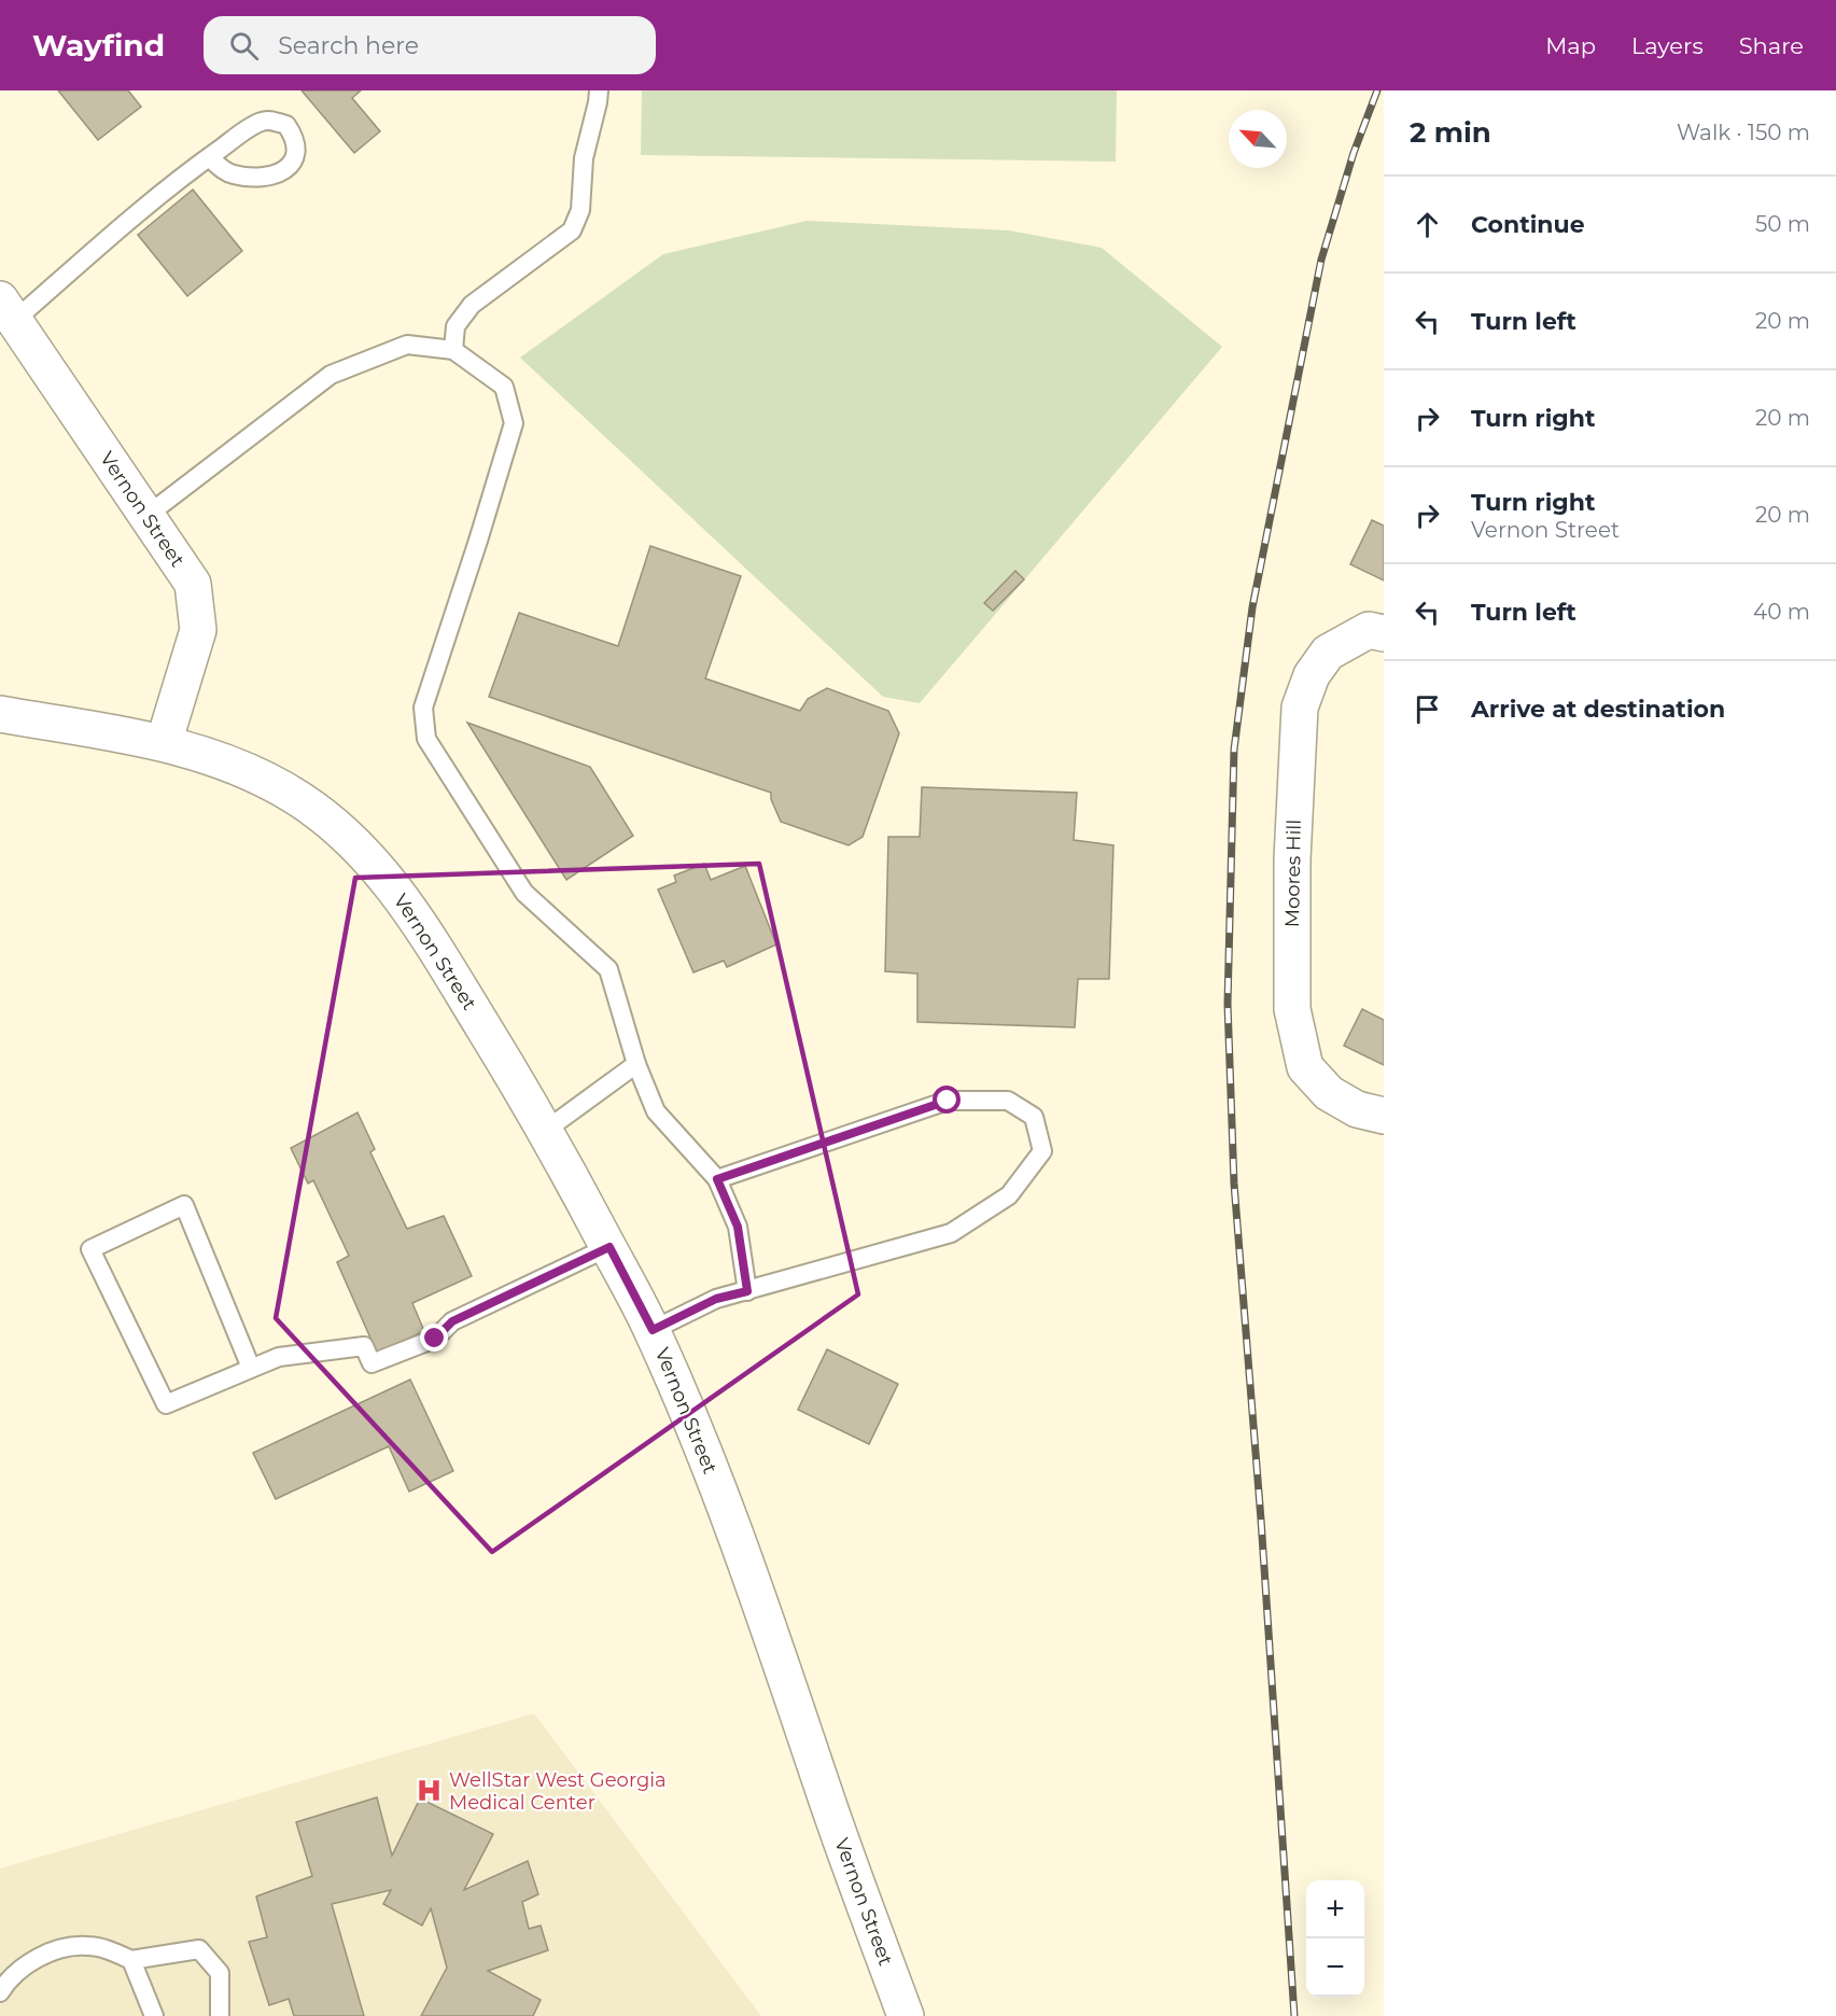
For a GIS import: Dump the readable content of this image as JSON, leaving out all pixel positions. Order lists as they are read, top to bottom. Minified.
{"streets":{"street":["Vernon Street","Moores Hill"]},"places":{"hospital":["WellStar West Georgia Medical Center"]},"north":"top left","page":{"header":"Wayfind","search":"Search here","nav":["Map","Layers","Share"],"heading":["2 min","Walk · 150 m"],"list":[["Continue","50 m"],["Turn left","20 m"],["Turn right","20 m"],["Turn right","Vernon Street","20 m"],["Turn left","40 m"],"Arrive at destination"],"map_buttons":["+","−"]}}
